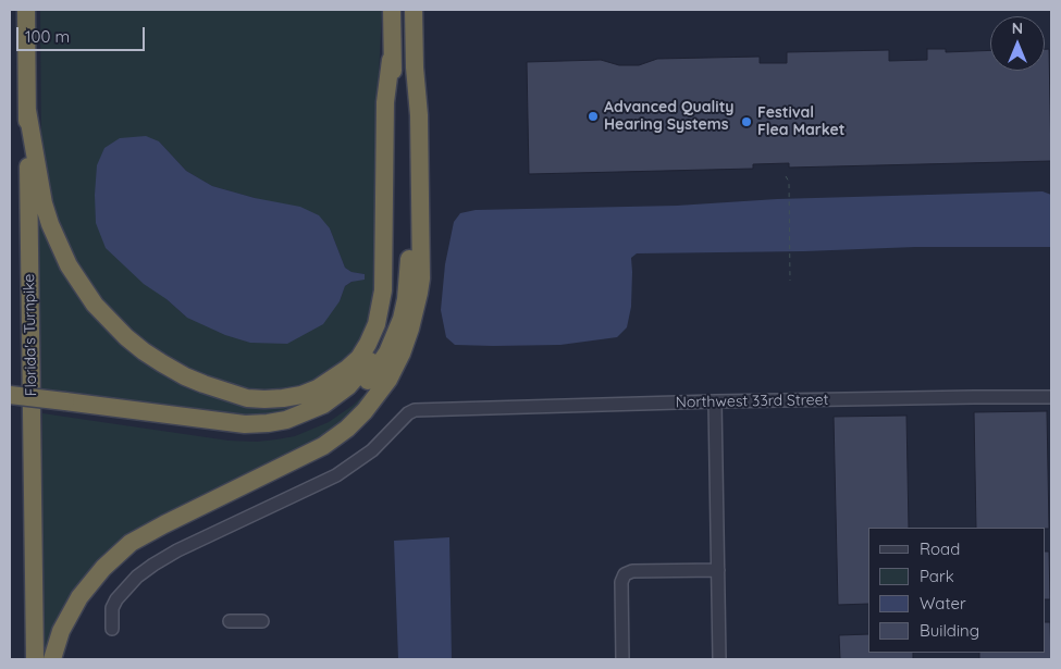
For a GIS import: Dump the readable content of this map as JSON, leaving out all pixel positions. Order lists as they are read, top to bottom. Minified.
{"streets":{"highway":["Florida's Turnpike"],"street":["Northwest 33rd Street"]},"places":["Advanced Quality Hearing Systems","Festival Flea Market"],"legend":["Road","Park","Water","Building"],"scale_bar":"100 m","north":"top"}
